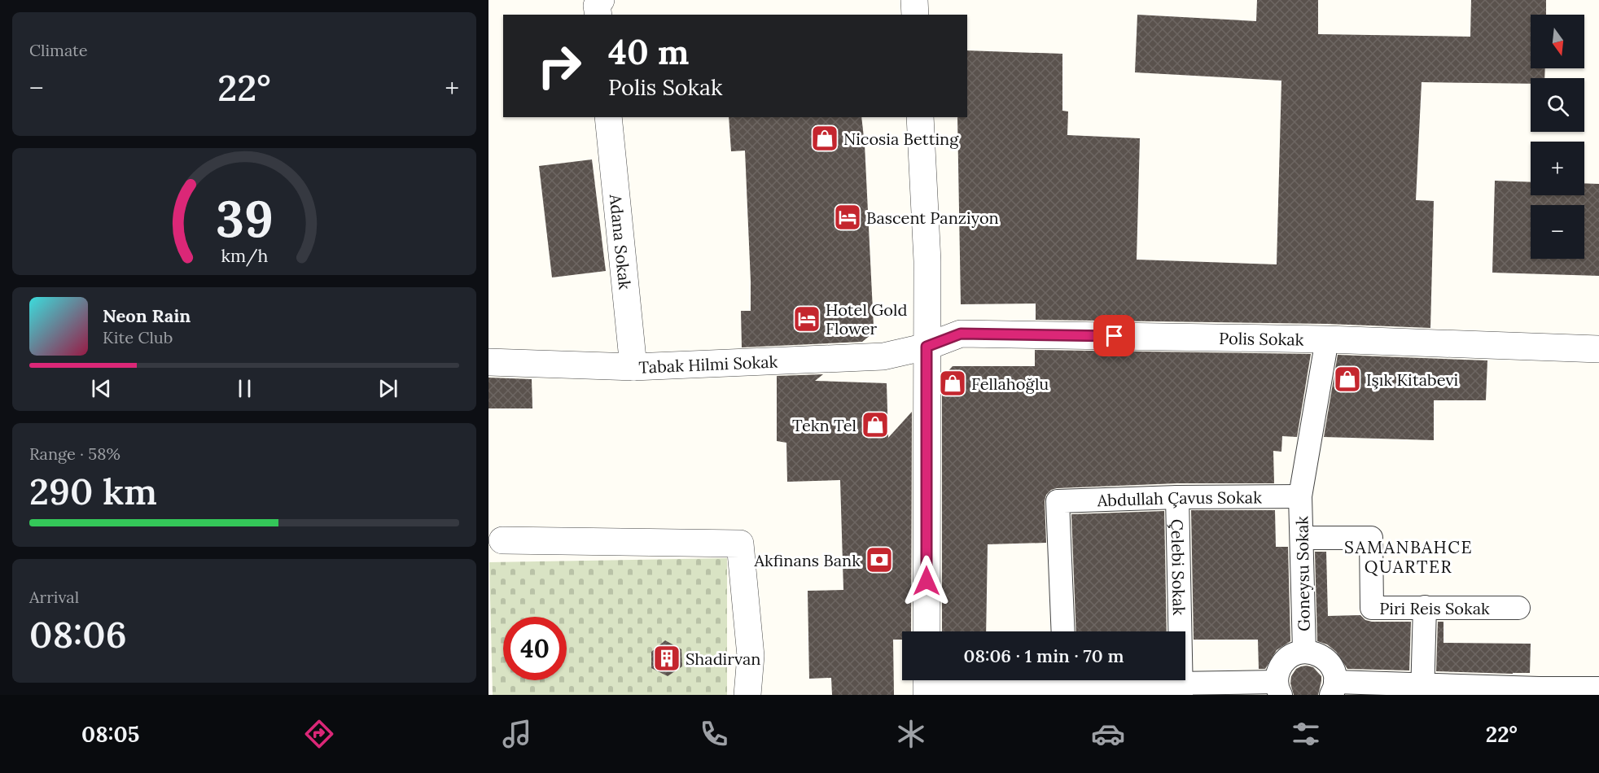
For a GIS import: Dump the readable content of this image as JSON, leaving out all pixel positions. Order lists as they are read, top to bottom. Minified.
{"streets":{"street":["Adana Sokak","Polis Sokak","Tabak Hilmi Sokak","Abdullah Çavus Sokak","Çelebi Sokak","Goneysu Sokak","Piri Reis Sokak"]},"crossings":[["Adana Sokak","Tabak Hilmi Sokak"],["Polis Sokak","Tabak Hilmi Sokak"],["Polis Sokak","Goneysu Sokak"],["Abdullah Çavus Sokak","Çelebi Sokak"],["Abdullah Çavus Sokak","Goneysu Sokak"],["Goneysu Sokak","Piri Reis Sokak"]],"districts":["SAMANBAHCE QUARTER"],"places":{"shop":["Nicosia Betting","Işık Kitabevi","Fellahoğlu","Tekn Tel"],"hotel":["Bascent Panziyon","Hotel Gold Flower"],"bank":["Akfinans Bank"],"building":["Shadirvan"]},"north":"bottom","page":{"tile":["Climate",["Range · 58%","290 km"],["Arrival","08:06"]],"map_buttons":["+","−"],"turn":["40 m","Polis Sokak"],"heat":["−","22°","+"],"song":["Neon Rain","Kite Club"],"limit":"40","trip":"08:06 · 1 min · 70 m","tabs":["08:05","22°"],"gauge":["39","km/h"]}}
